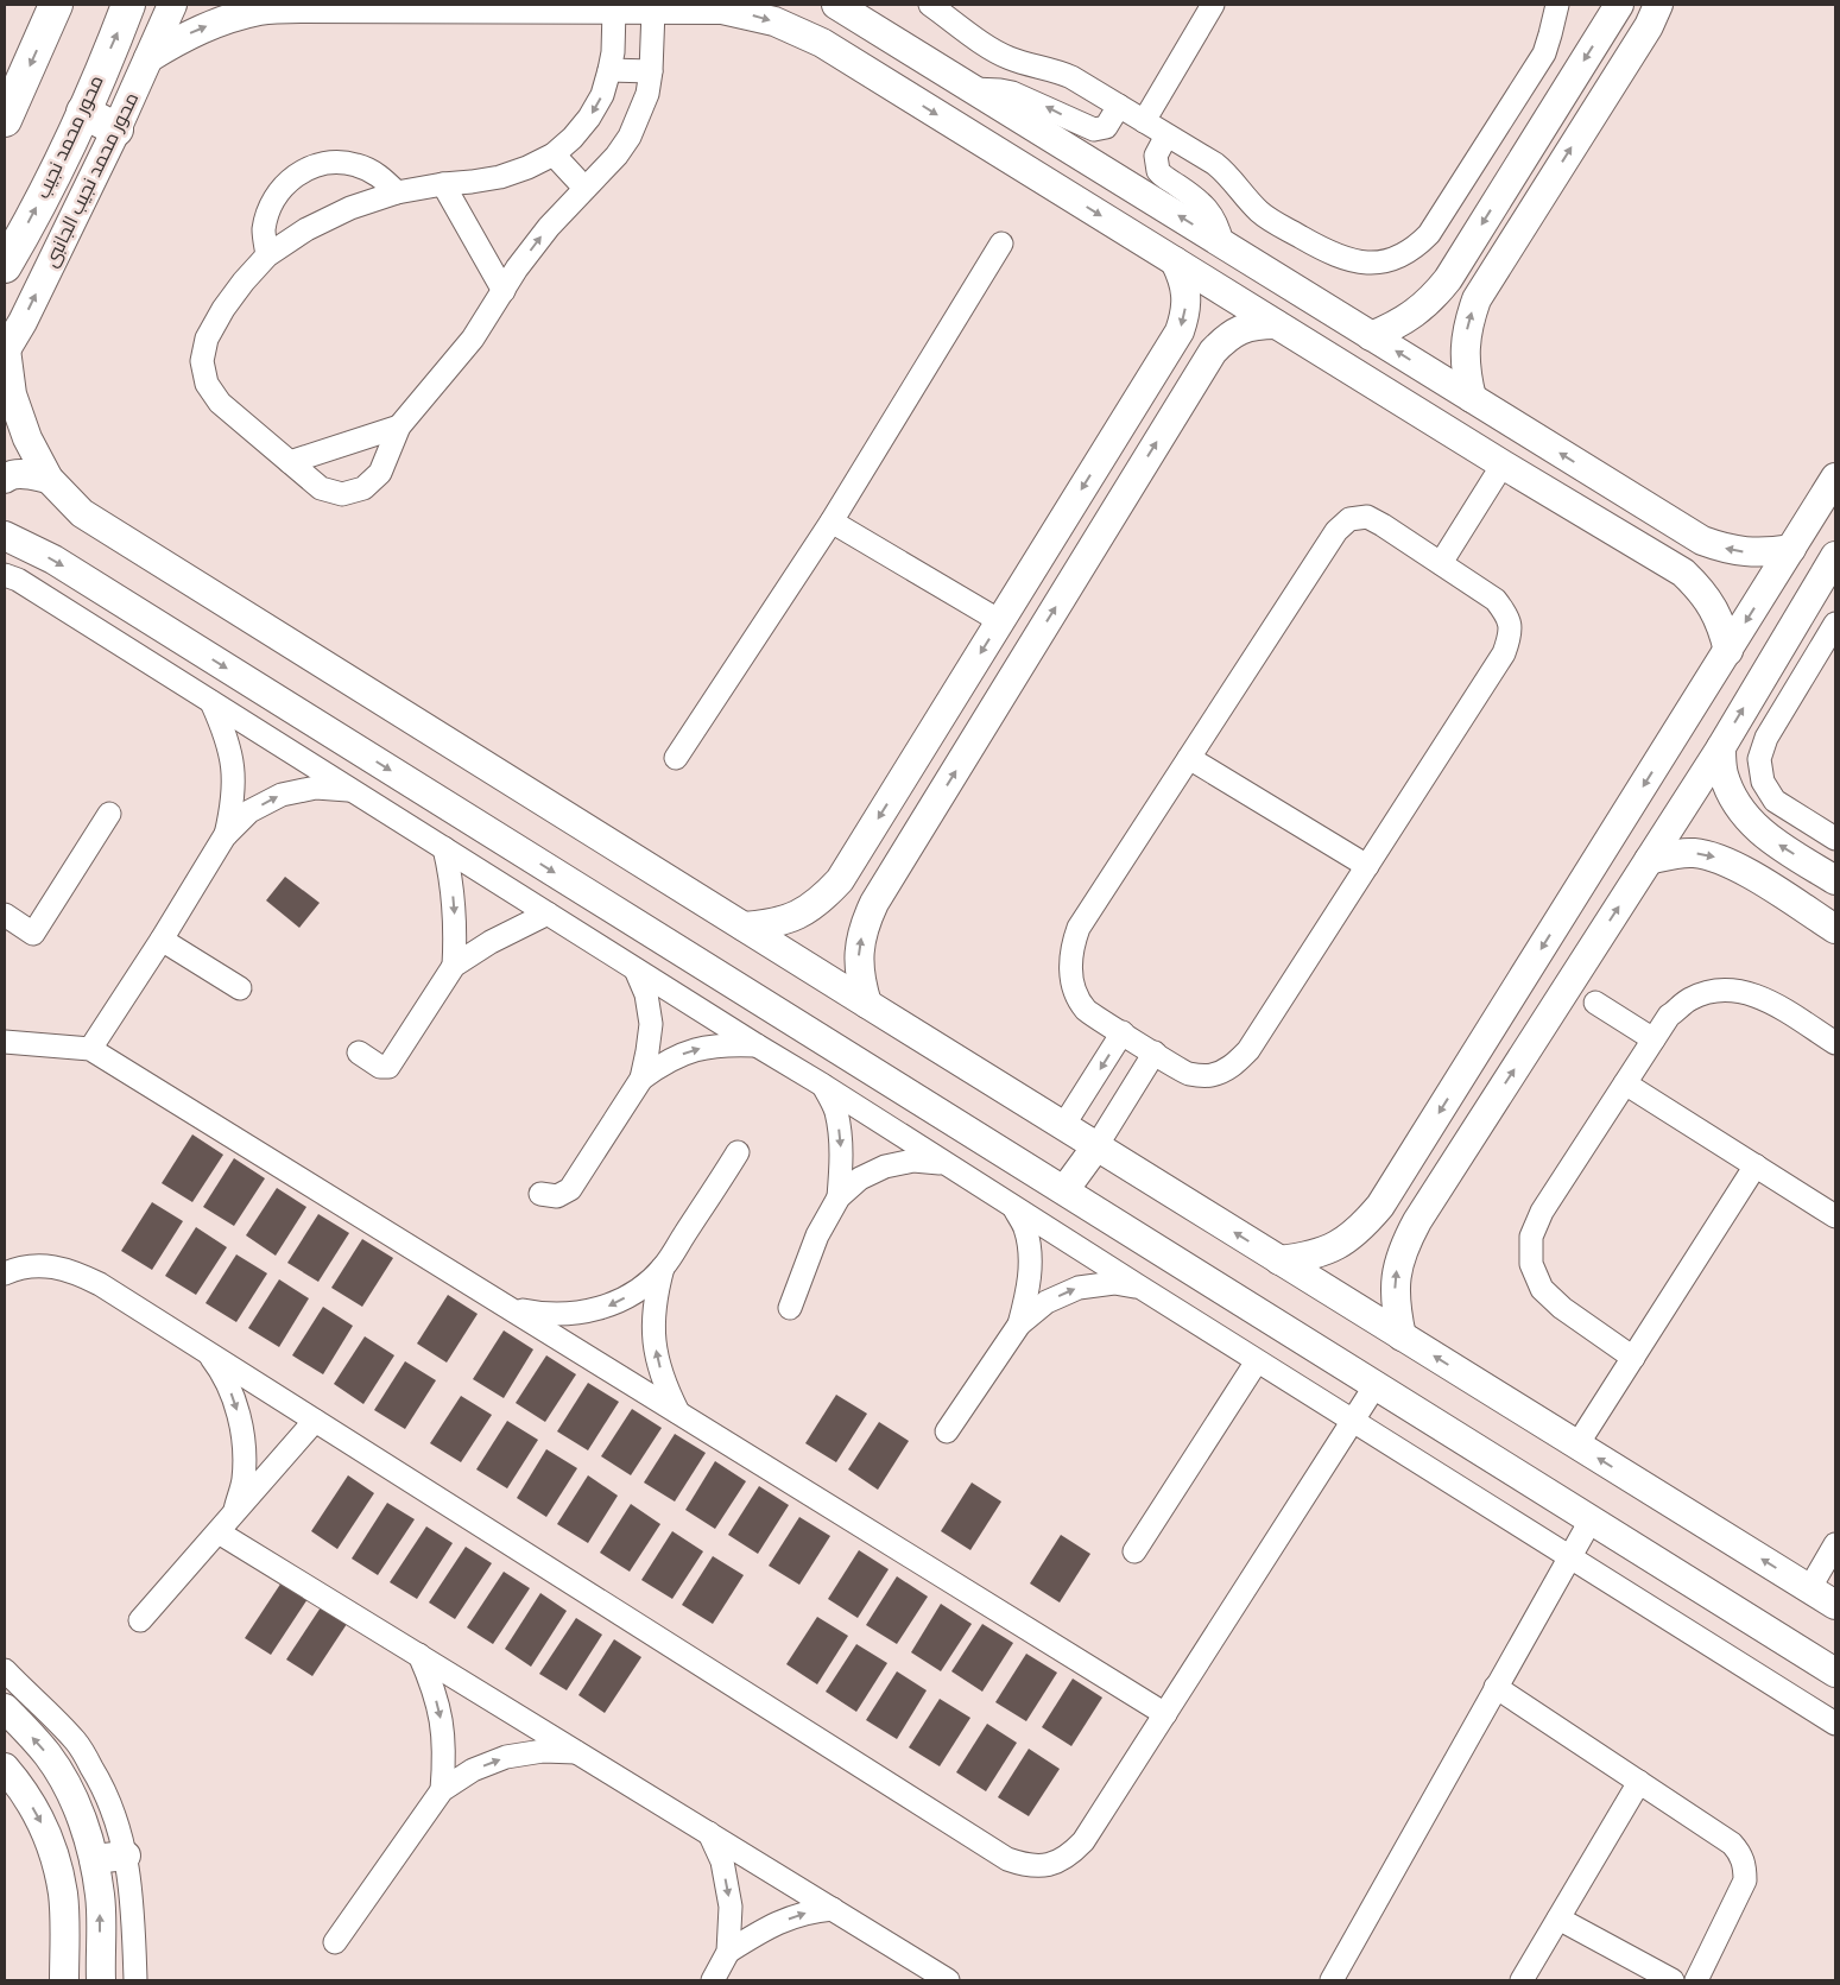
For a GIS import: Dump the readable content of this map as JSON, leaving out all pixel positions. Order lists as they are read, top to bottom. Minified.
{"streets":{"main road":["محور محمد نجيب"],"street":["محور محمد نجيب الجانبى"]},"one_way":["محور محمد نجيب الجانبى"]}
